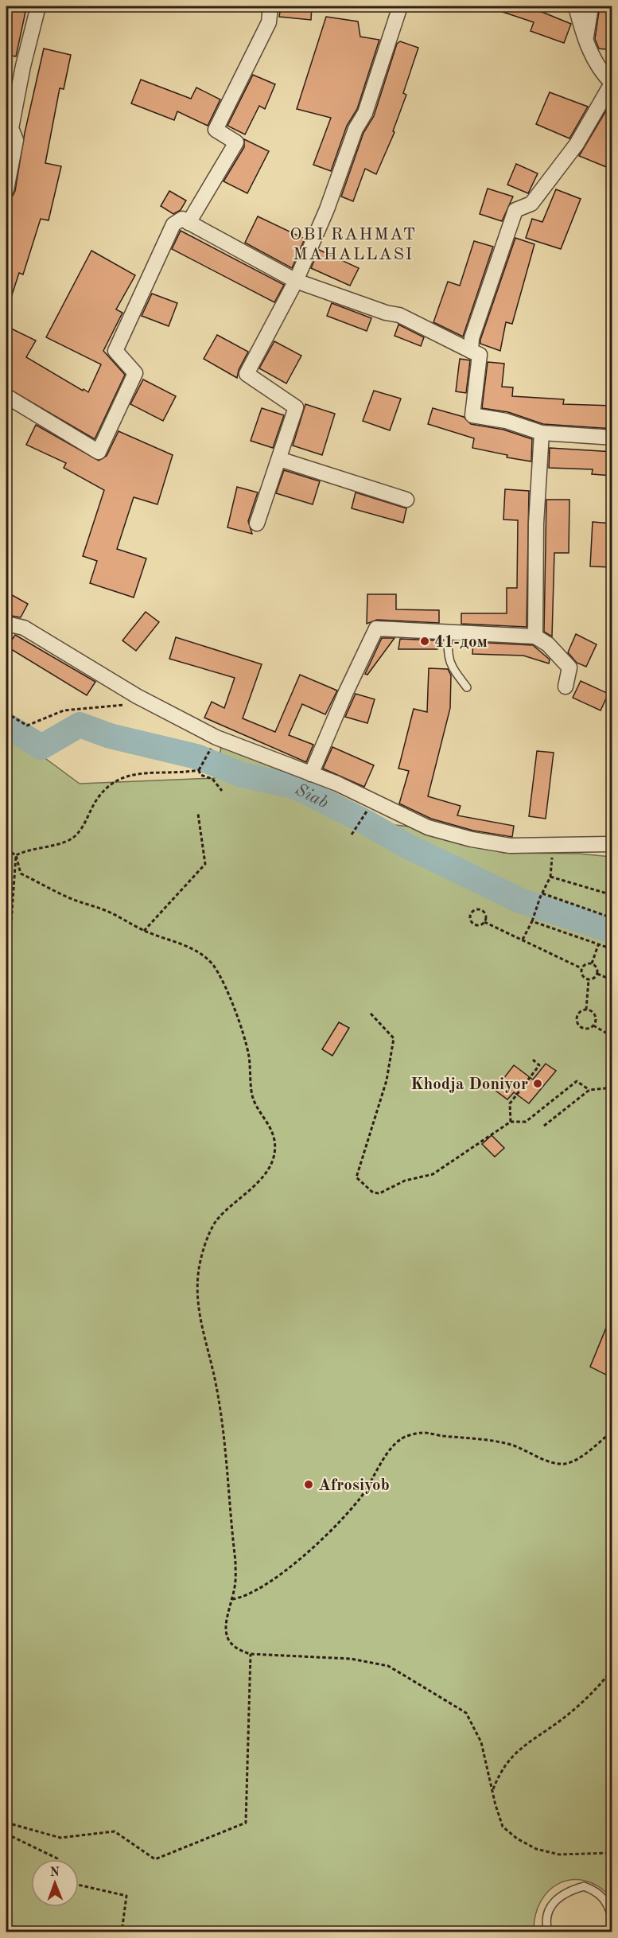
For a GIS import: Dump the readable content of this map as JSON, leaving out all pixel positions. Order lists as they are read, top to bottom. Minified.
{"districts":["OBI RAHMAT MAHALLASI"],"water":["Siab"],"places":["41-дом","Khodja Doniyor","Afrosiyob"],"north":"top"}
